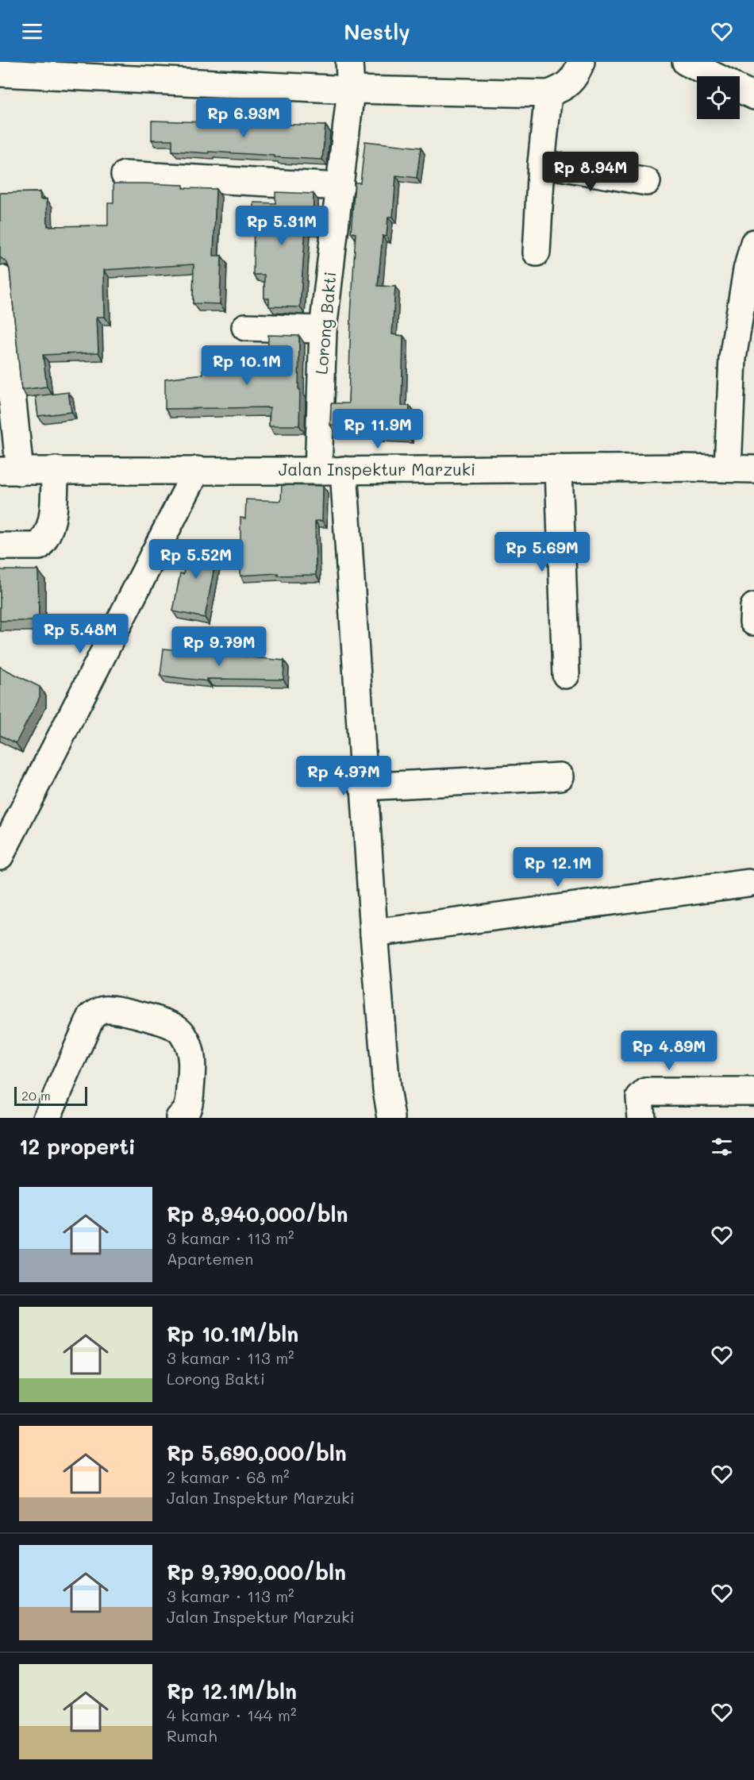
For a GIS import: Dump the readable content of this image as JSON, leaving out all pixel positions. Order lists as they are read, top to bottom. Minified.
{"streets":{"street":["Lorong Bakti","Jalan Inspektur Marzuki"]},"crossings":[["Lorong Bakti","Jalan Inspektur Marzuki"]],"scale_bar":"20 m","page":{"header":"Nestly","price":["Rp 6.93M","Rp 8.94M","Rp 5.31M","Rp 10.1M","Rp 11.9M","Rp 5.69M","Rp 5.52M","Rp 5.48M","Rp 9.79M","Rp 4.97M","Rp 12.1M","Rp 4.89M"],"scale":"20 m","heading":"12 properti","list":[{"name":"Rp 8,940,000/bln","note":"3 kamar · 113 m² · Apartemen"},{"name":"Rp 10.1M/bln","note":"3 kamar · 113 m² · Lorong Bakti"},{"name":"Rp 5,690,000/bln","note":"2 kamar · 68 m² · Jalan Inspektur Marzuki"},{"name":"Rp 9,790,000/bln","note":"3 kamar · 113 m² · Jalan Inspektur Marzuki"},{"name":"Rp 12.1M/bln","note":"4 kamar · 144 m² · Rumah"}]}}
